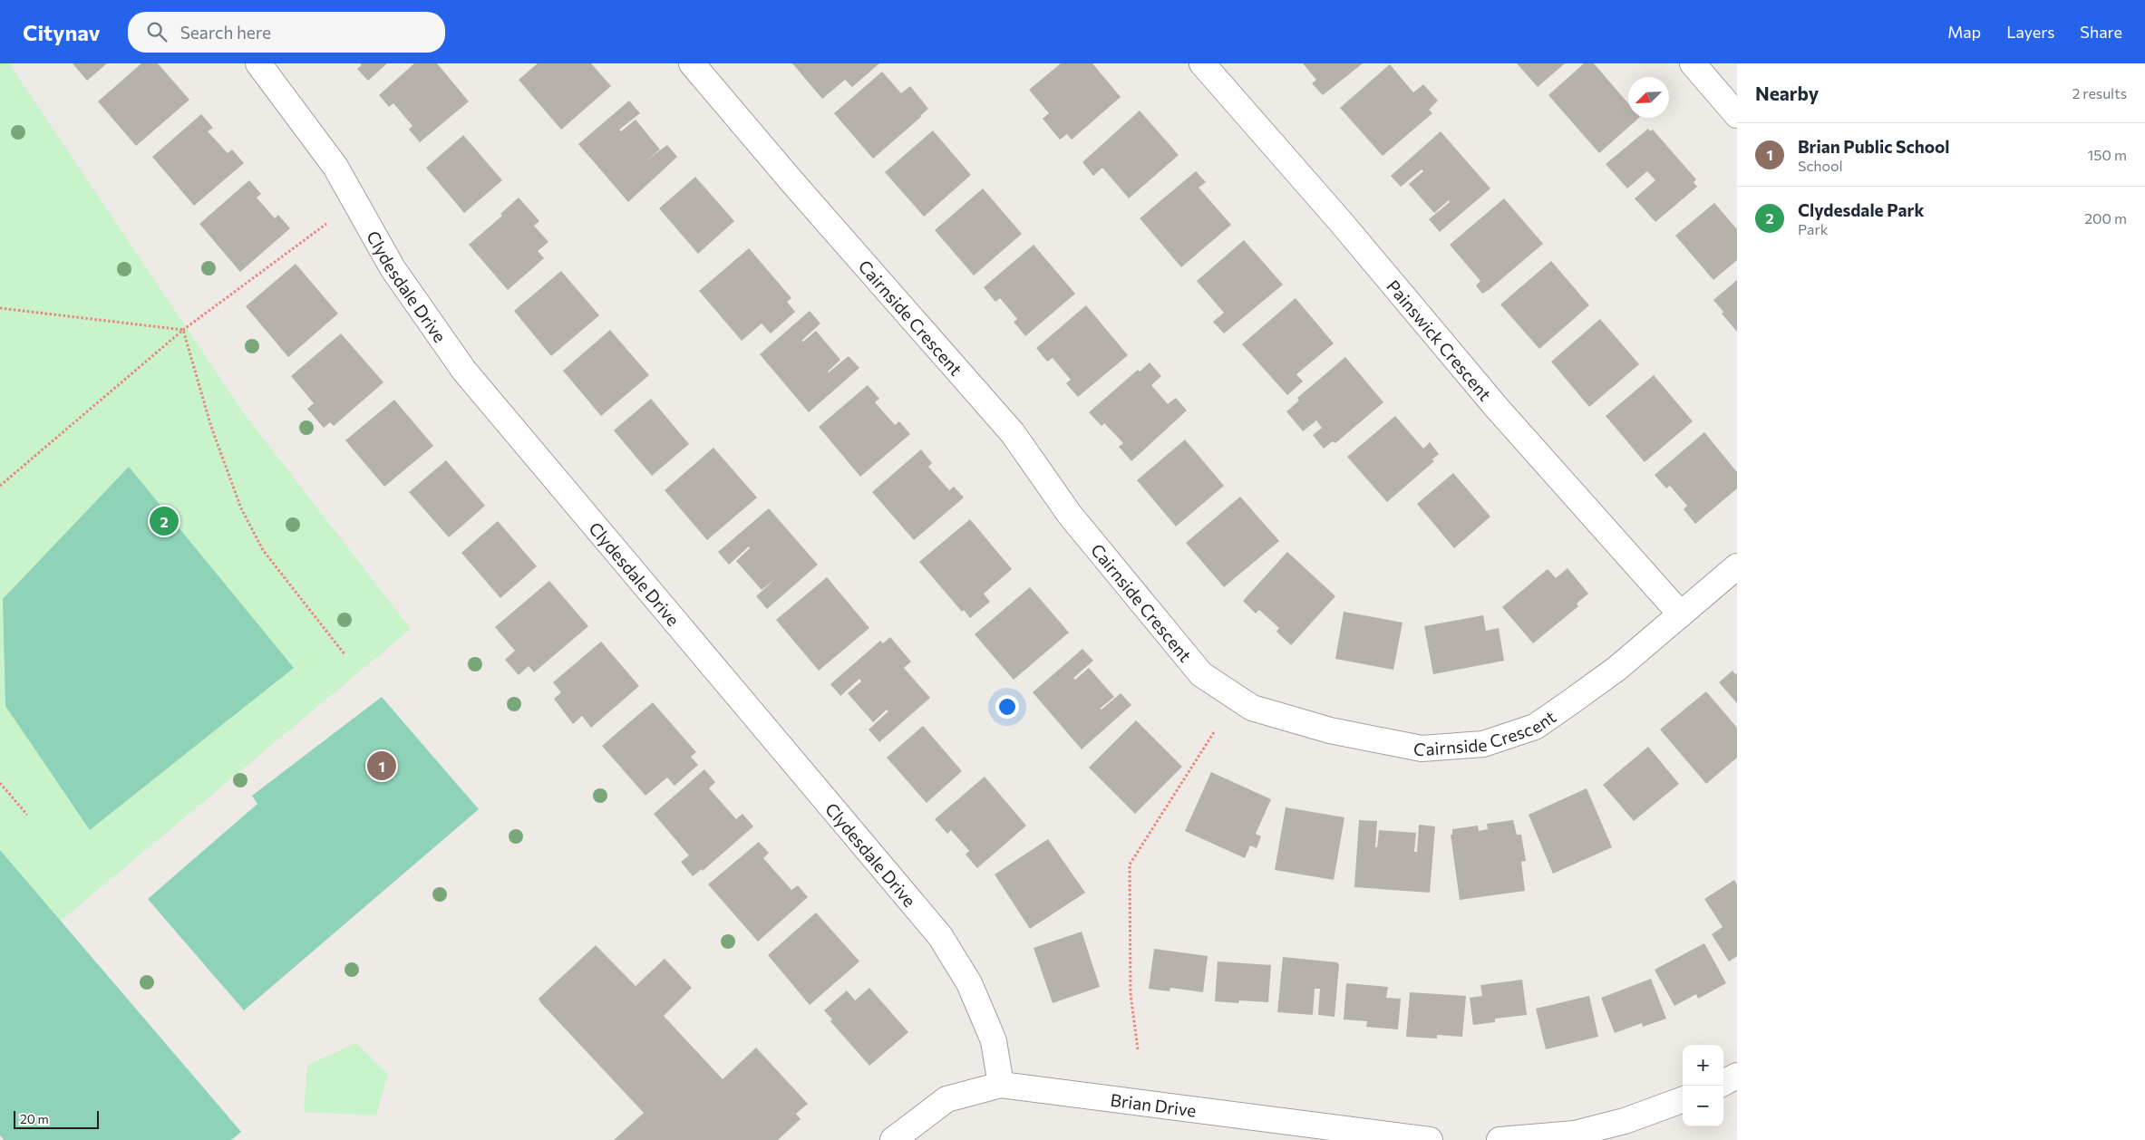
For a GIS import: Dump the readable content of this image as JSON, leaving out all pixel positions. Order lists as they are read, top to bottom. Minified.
{"streets":{"street":["Clydesdale Drive","Cairnside Crescent","Painswick Crescent","Brian Drive"]},"crossings":[["Clydesdale Drive","Brian Drive"],["Cairnside Crescent","Painswick Crescent"]],"scale_bar":"20 m","north":"bottom left","page":{"header":"Citynav","search":"Search here","nav":["Map","Layers","Share"],"heading":["Nearby","2 results"],"list":[{"mark":"1","name":"Brian Public School","note":"School","value":"150 m"},{"mark":"2","name":"Clydesdale Park","note":"Park","value":"200 m"}],"pins":["2","1"],"map_buttons":["+","−"],"scale":"20 m"}}
